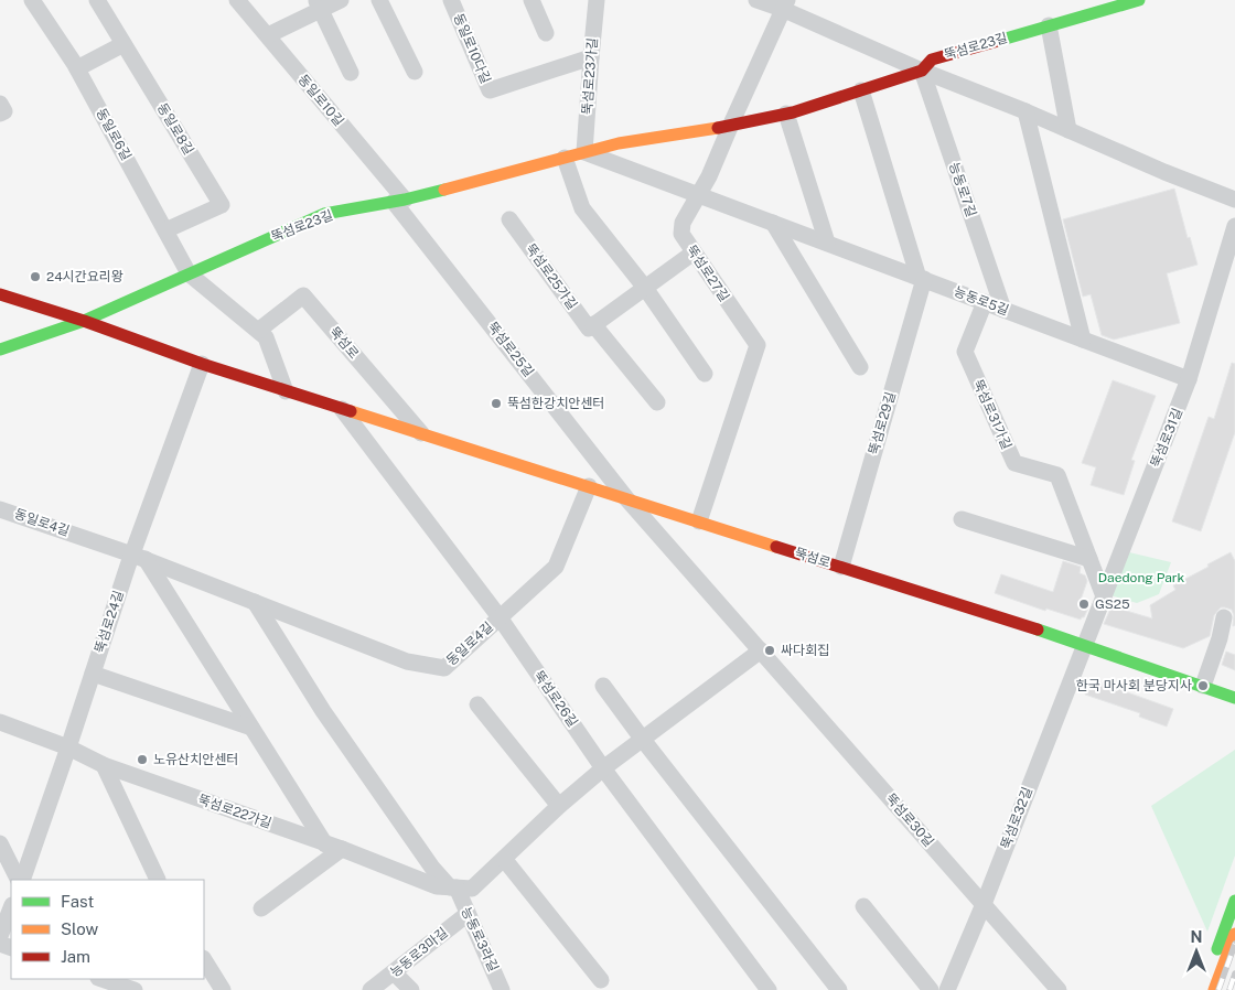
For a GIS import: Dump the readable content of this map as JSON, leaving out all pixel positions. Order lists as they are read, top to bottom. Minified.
{"streets":{"main road":["뚝섬로23길","뚝섬로"],"street":["동일로10다길","뚝섬로23가길","동일로10길","동일로8길","동일로6길","능동로7길","뚝섬로27길","뚝섬로25가길","능동로5길","뚝섬로25길","뚝섬로31가길","뚝섬로29길","뚝섬로31길","동일로4길","뚝섬로24길","뚝섬로26길","뚝섬로22가길","뚝섬로32길","뚝섬로30길","능동로3라길","능동로3마길"]},"crossings":[["뚝섬로23길","뚝섬로23가길"],["뚝섬로23길","동일로10길"],["뚝섬로23길","동일로6길"],["뚝섬로23길","능동로7길"],["뚝섬로23길","뚝섬로27길"],["뚝섬로23길","능동로5길"],["뚝섬로23길","뚝섬로"],["뚝섬로23길","뚝섬로25길"],["동일로10다길","뚝섬로23가길"],["뚝섬로23가길","능동로5길"],["동일로10길","뚝섬로25길"],["동일로8길","동일로6길"],["능동로7길","능동로5길"],["뚝섬로27길","능동로5길"],["뚝섬로27길","뚝섬로"],["능동로5길","뚝섬로31가길"],["능동로5길","뚝섬로29길"],["능동로5길","뚝섬로31길"],["뚝섬로","뚝섬로25길"],["뚝섬로","뚝섬로29길"],["뚝섬로","뚝섬로31길"],["뚝섬로","동일로4길"],["뚝섬로","뚝섬로24길"],["뚝섬로","뚝섬로26길"],["뚝섬로","뚝섬로32길"],["뚝섬로","뚝섬로30길"],["뚝섬로25길","뚝섬로30길"],["뚝섬로31가길","뚝섬로31길"],["뚝섬로31길","뚝섬로32길"],["동일로4길","뚝섬로24길"],["동일로4길","뚝섬로26길"],["뚝섬로24길","뚝섬로22가길"],["뚝섬로22가길","능동로3라길"],["뚝섬로32길","뚝섬로30길"],["능동로3라길","능동로3마길"]],"parks":["Daedong Park"],"places":["24시간요리왕","뚝섬한강치안센터","GS25","싸다회집","한국 마사회 분당지사","노유산치안센터"],"legend":["Fast","Slow","Jam"],"north":"top"}
